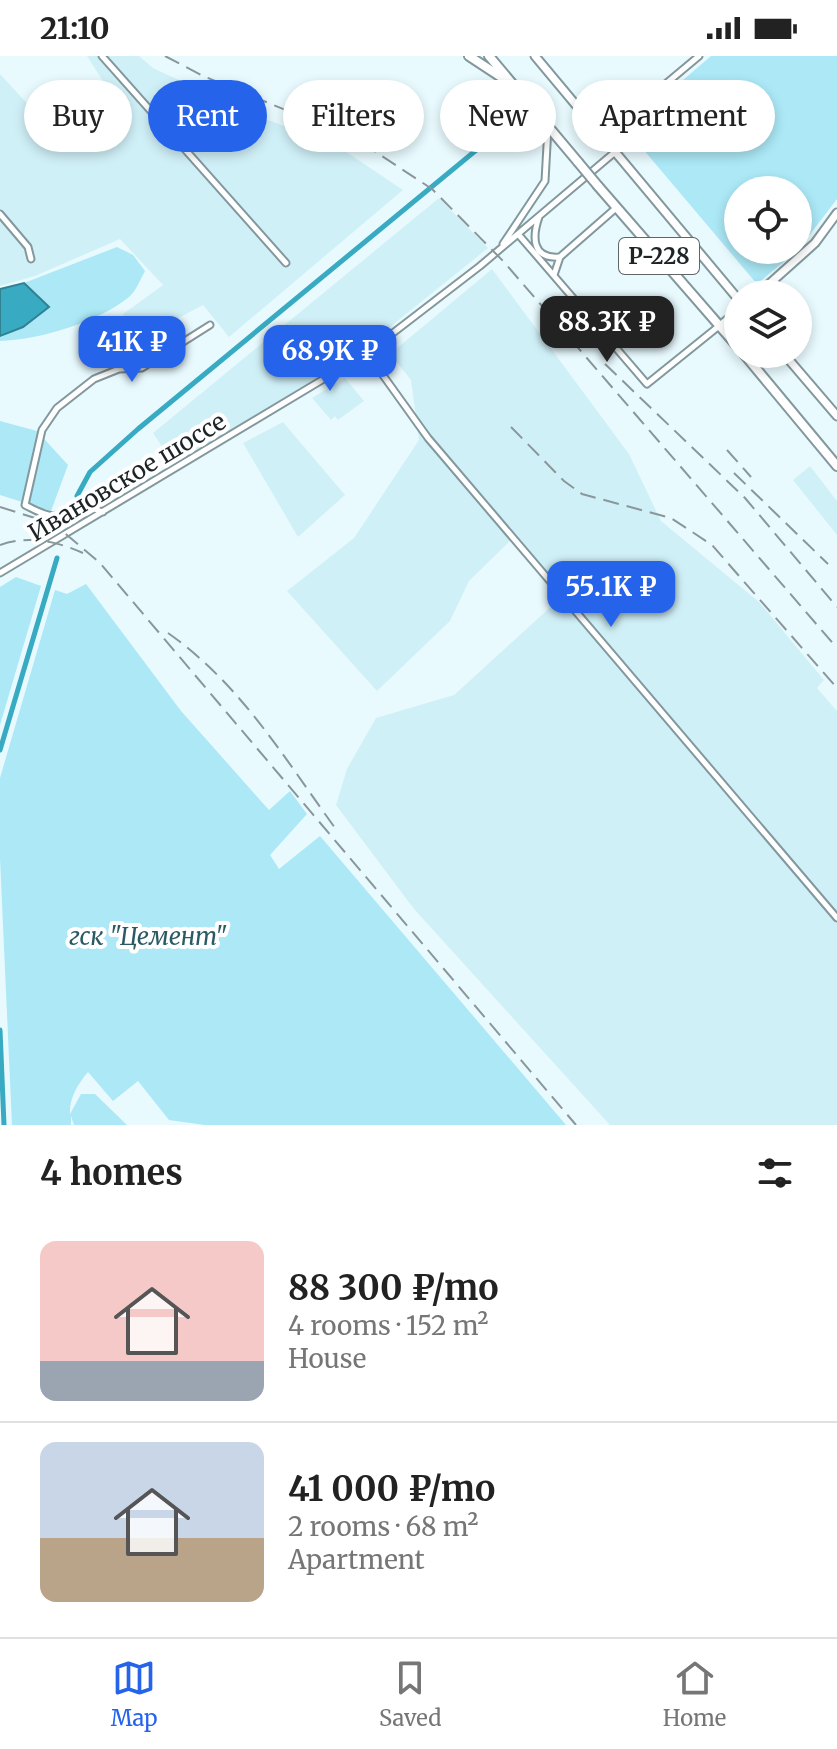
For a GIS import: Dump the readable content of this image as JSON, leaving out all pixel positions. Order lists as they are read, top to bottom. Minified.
{"streets":{"highway":["Р-228"],"street":["Ивановское шоссе"]},"parks":["гск \"Цемент\""],"page":{"status":"21:10","chip":["Buy","Rent","Filters","New","Apartment"],"price":["88.3K ₽","41K ₽","68.9K ₽","55.1K ₽"],"heading":"4 homes","list":[{"name":"88 300 ₽/mo","note":"4 rooms · 152 m² · House"},{"name":"41 000 ₽/mo","note":"2 rooms · 68 m² · Apartment"}],"tabs":["Map","Saved","Home"]}}
